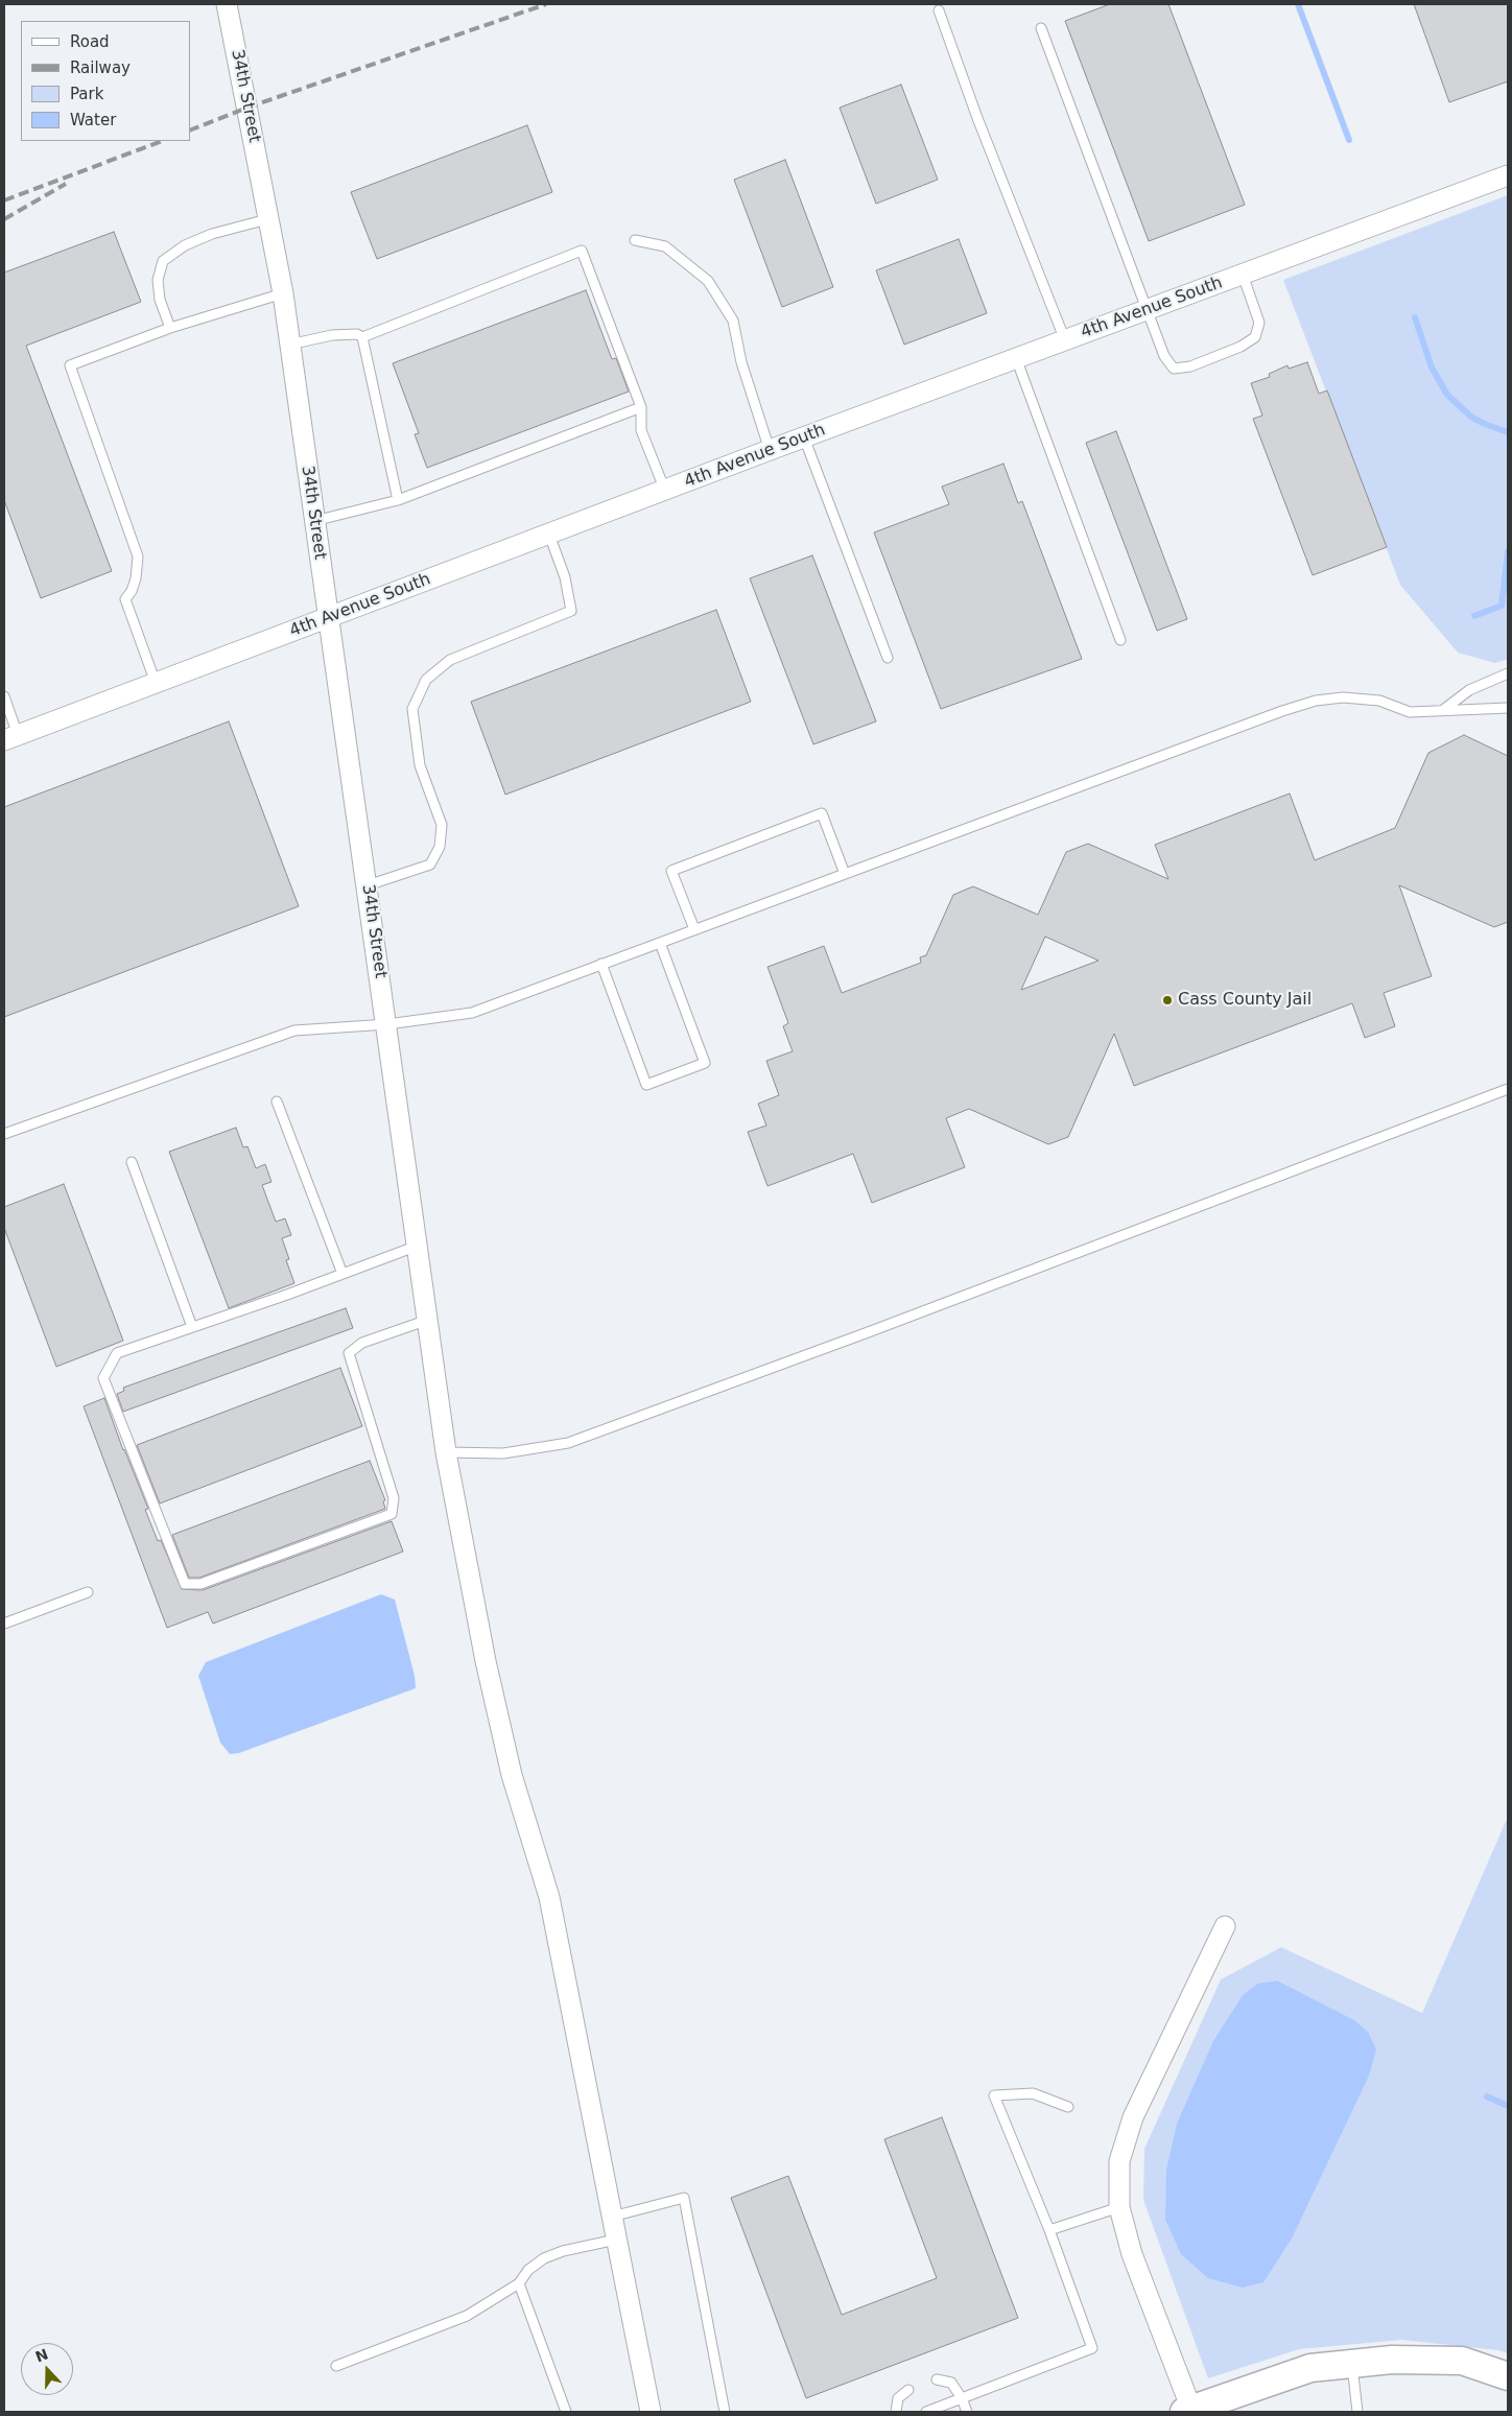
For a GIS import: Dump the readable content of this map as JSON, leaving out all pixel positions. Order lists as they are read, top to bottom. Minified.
{"streets":{"street":["34th Street","4th Avenue South"]},"crossings":[["34th Street","4th Avenue South"]],"places":["Cass County Jail"],"legend":["Road","Railway","Park","Water"],"north":"top"}
